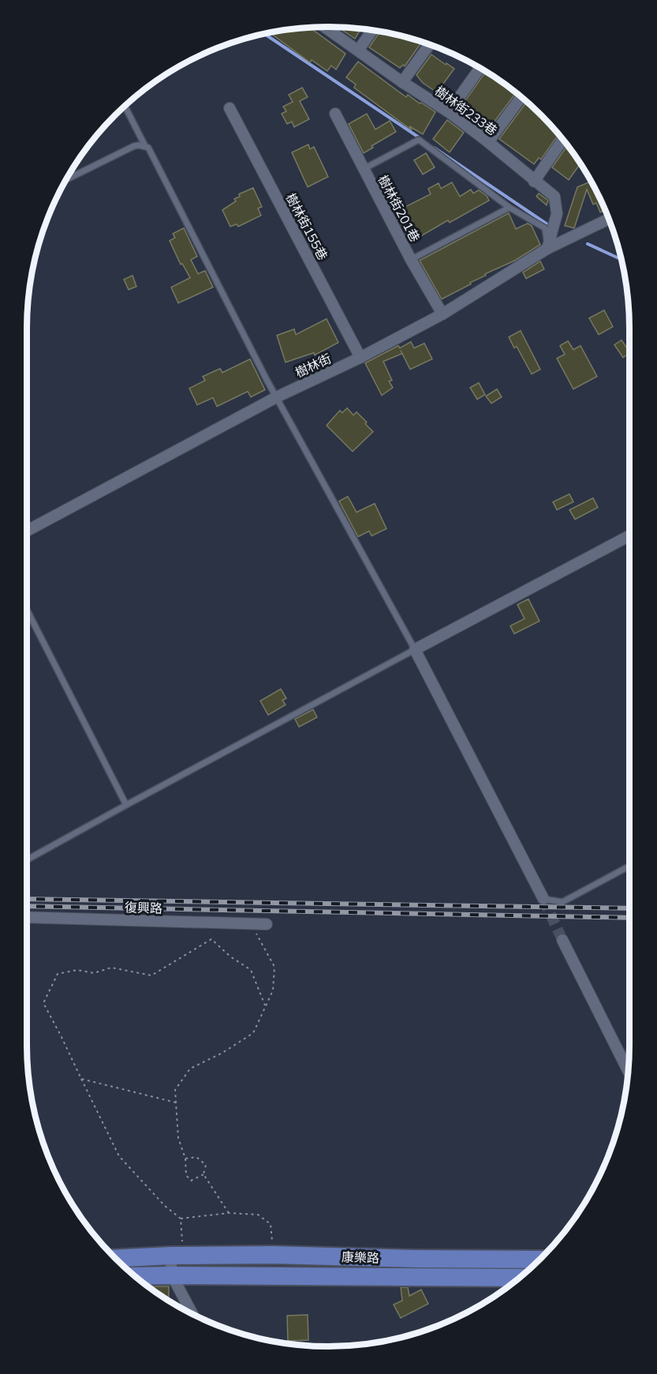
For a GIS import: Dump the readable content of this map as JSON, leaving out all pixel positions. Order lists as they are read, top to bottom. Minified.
{"streets":{"main road":["康樂路"],"street":["樹林街233巷","樹林街201巷","樹林街155巷","樹林街","復興路"]},"crossings":[["樹林街233巷","樹林街"],["樹林街201巷","樹林街"],["樹林街155巷","樹林街"]]}
